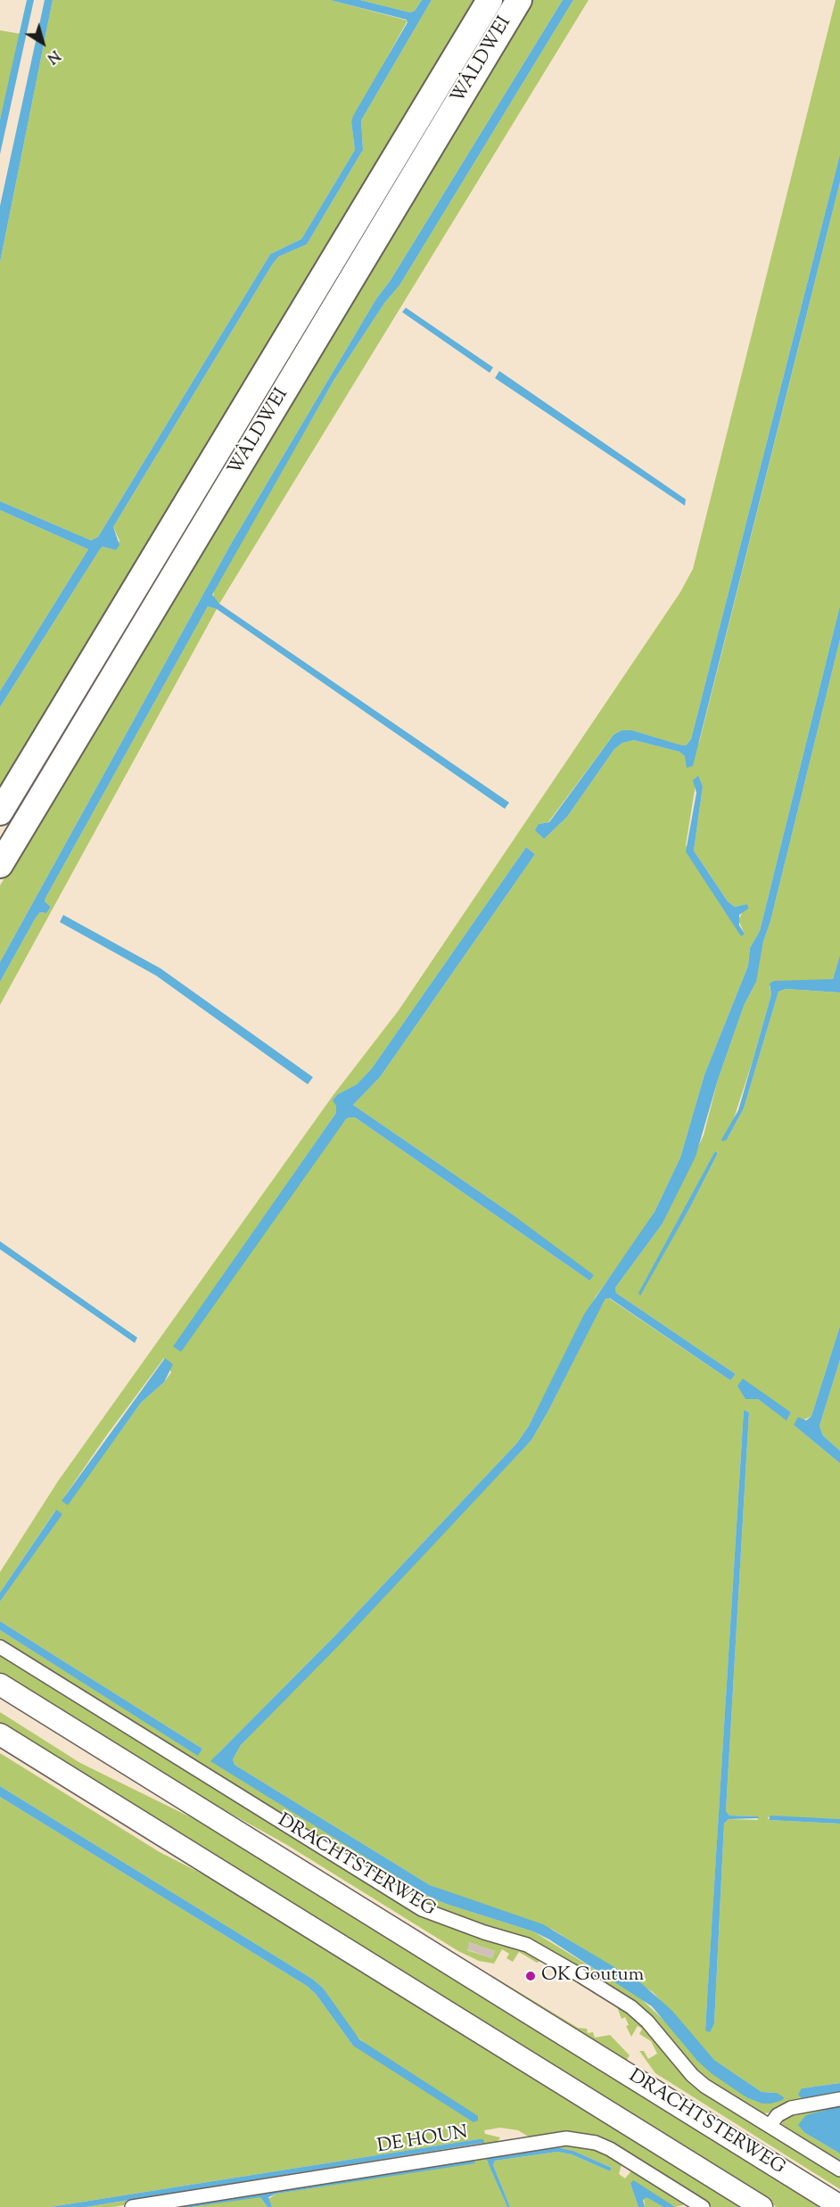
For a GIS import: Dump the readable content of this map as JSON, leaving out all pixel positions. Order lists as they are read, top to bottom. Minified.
{"streets":{"highway":["WÂLDWEI"],"main road":["DRACHTSTERWEG"],"street":["DE HOUN"]},"places":["OK Goutum"],"north":"bottom right"}
